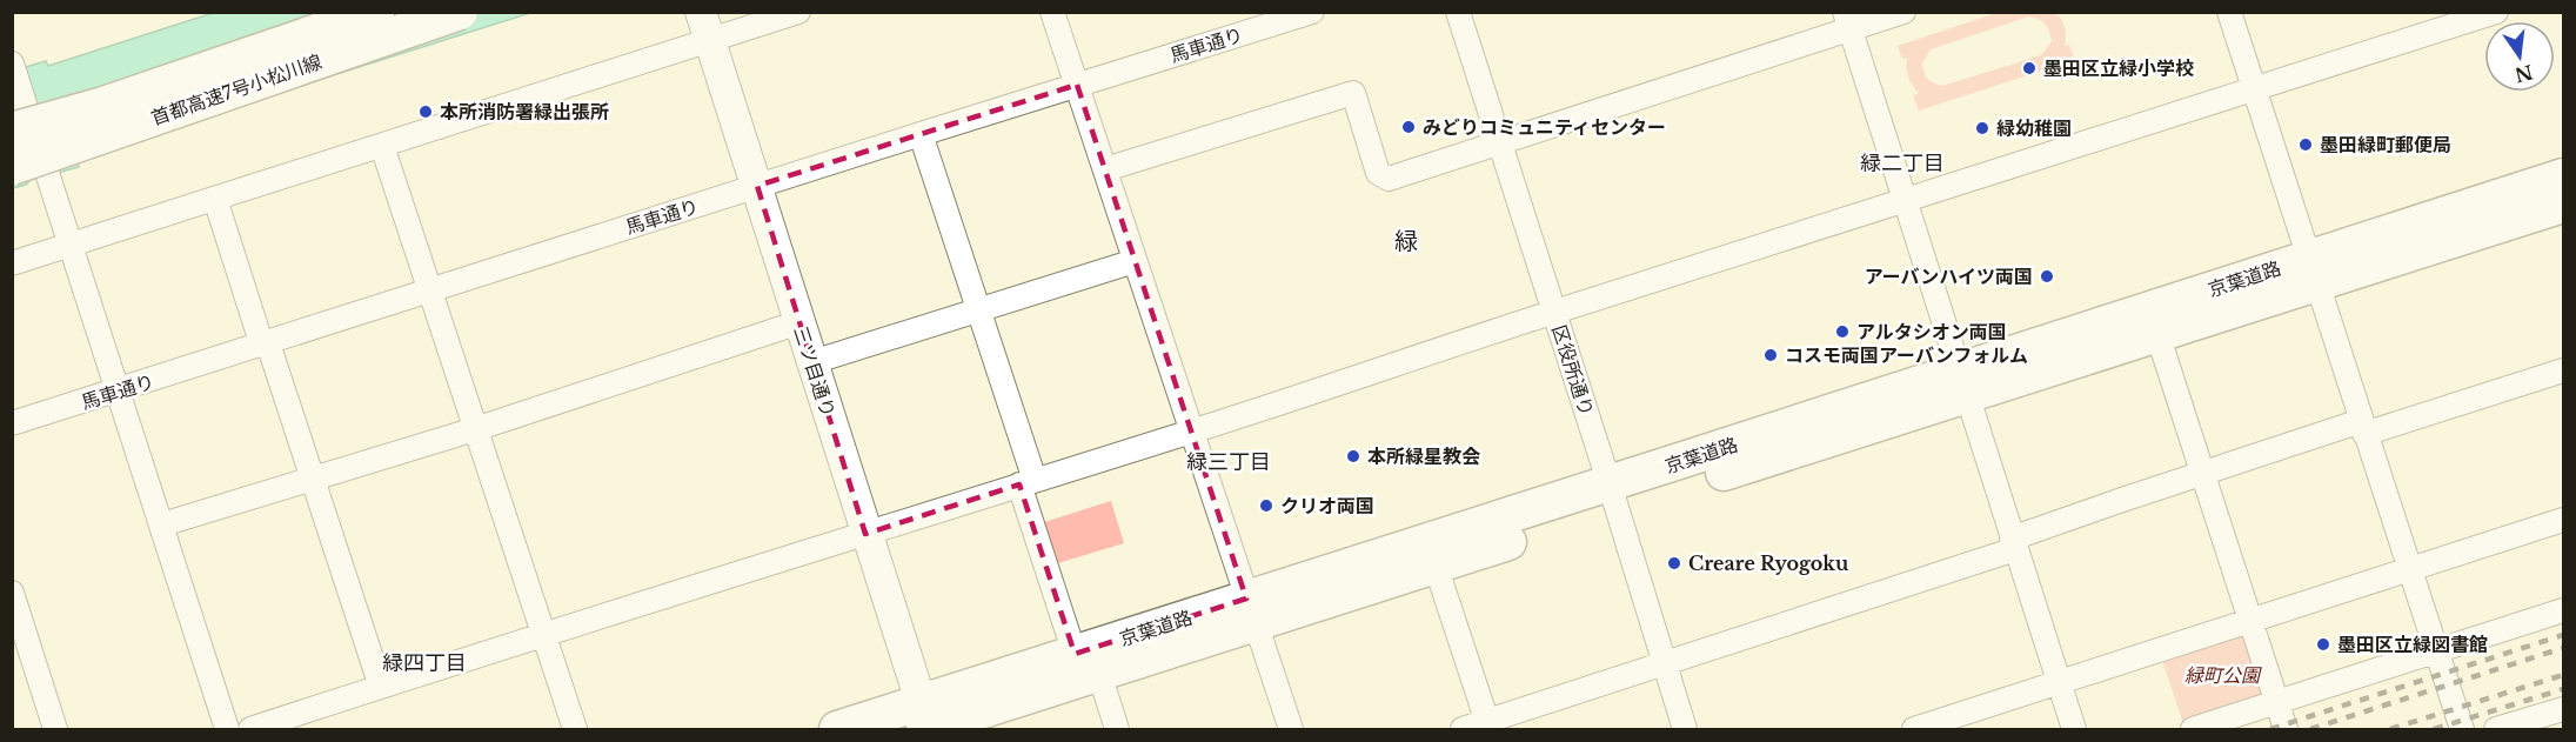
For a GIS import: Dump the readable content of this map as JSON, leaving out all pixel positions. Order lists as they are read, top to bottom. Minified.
{"streets":{"highway":["首都高速7号小松川線","京葉道路"],"main road":["三ツ目通り"],"street":["馬車通り","区役所通り"]},"crossings":[["馬車通り","三ツ目通り"],["京葉道路","区役所通り"],["京葉道路","三ツ目通り"]],"districts":["緑二丁目","緑","緑三丁目","緑四丁目"],"parks":["緑町公園"],"places":["墨田区立緑小学校","本所消防署緑出張所","みどりコミュニティセンター","緑幼稚園","墨田緑町郵便局","アーバンハイツ両国","アルタシオン両国","コスモ両国アーバンフォルム","本所緑星教会","クリオ両国","Creare Ryogoku","墨田区立緑図書館"],"north":"bottom"}
